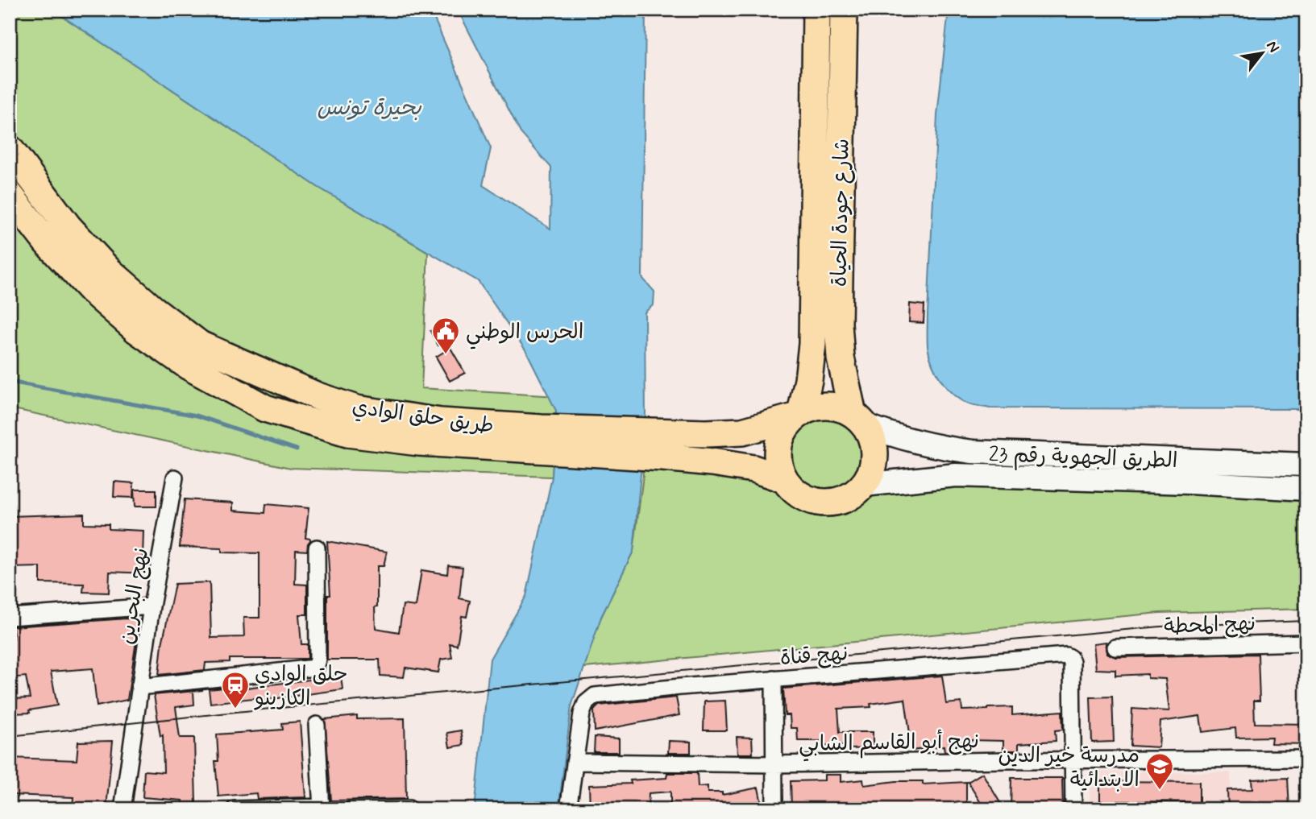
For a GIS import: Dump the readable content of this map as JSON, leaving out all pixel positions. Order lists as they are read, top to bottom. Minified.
{"streets":{"highway":["شارع جودة الحياة","طريق حلق الوادي","الطريق الجهوية رقم 23"],"street":["نهج البحرين","نهج المحطة","نهج قناة","نهج أبو القاسم الشابي"]},"crossings":[["شارع جودة الحياة","طريق حلق الوادي"],["شارع جودة الحياة","الطريق الجهوية رقم 23"],["طريق حلق الوادي","الطريق الجهوية رقم 23"],["نهج قناة","نهج أبو القاسم الشابي"]],"water":["بحيرة تونس"],"places":{"public building":["الحرس الوطني"],"station":["حلق الوادي الكازينو"],"school or university":["مدرسة خير الدين الابتدائية"]},"north":"top right"}
